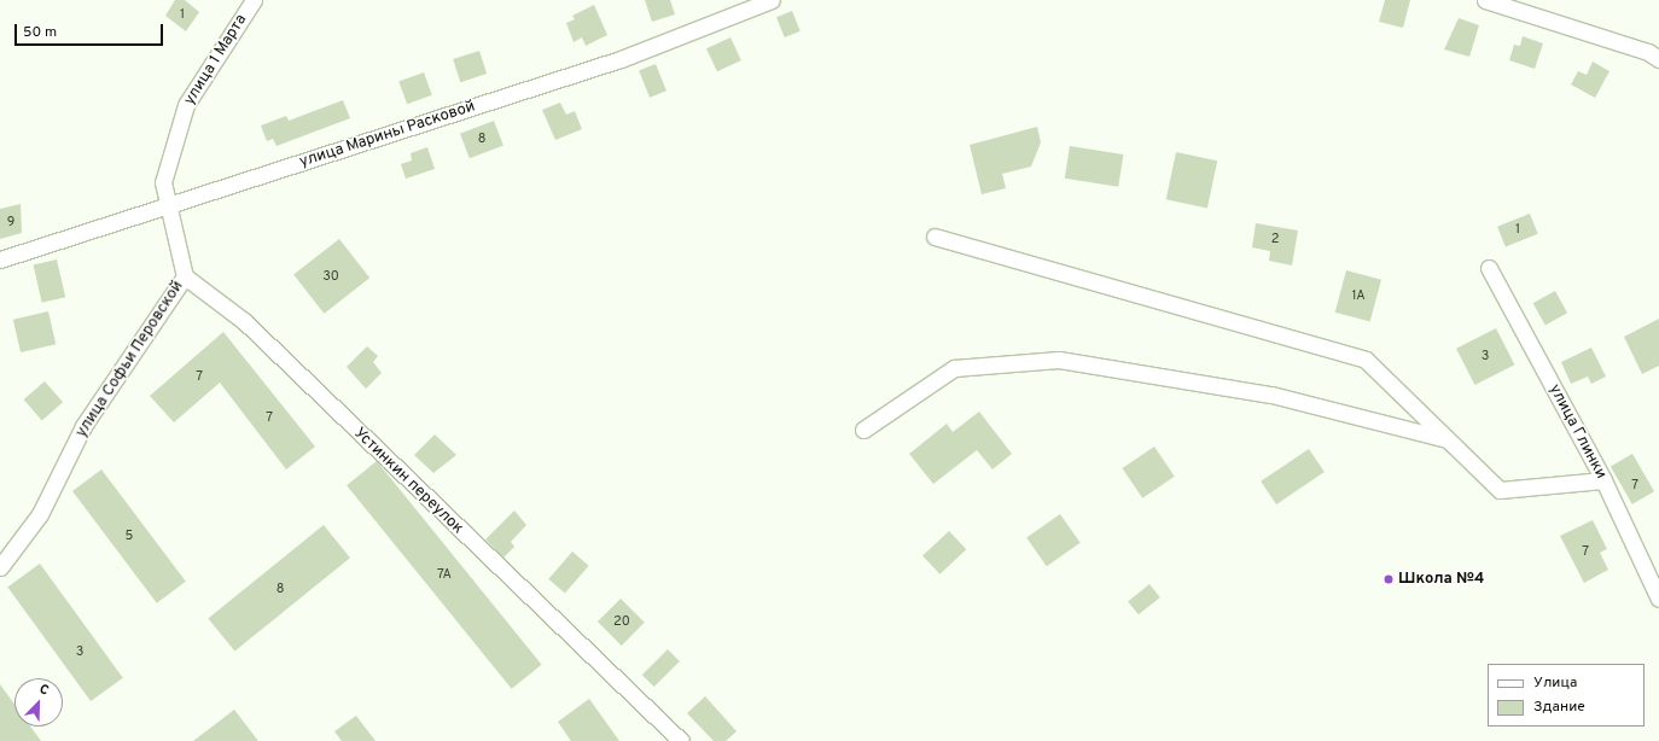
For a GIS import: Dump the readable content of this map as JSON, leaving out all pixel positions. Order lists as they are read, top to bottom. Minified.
{"streets":{"street":["улица 1 Марта","улица Марины Расковой","улица Софьи Перовской","улица Глинки","Устинкин переулок"]},"crossings":[["улица 1 Марта","улица Марины Расковой"],["улица Софьи Перовской","Устинкин переулок"]],"places":["Школа №4"],"house_numbers":["1","8","9","1","2","30","1А","3","7","7","7","5","7","7А","8","20","3"],"legend":["Улица","Здание"],"scale_bar":"50 m","north":"top right"}
